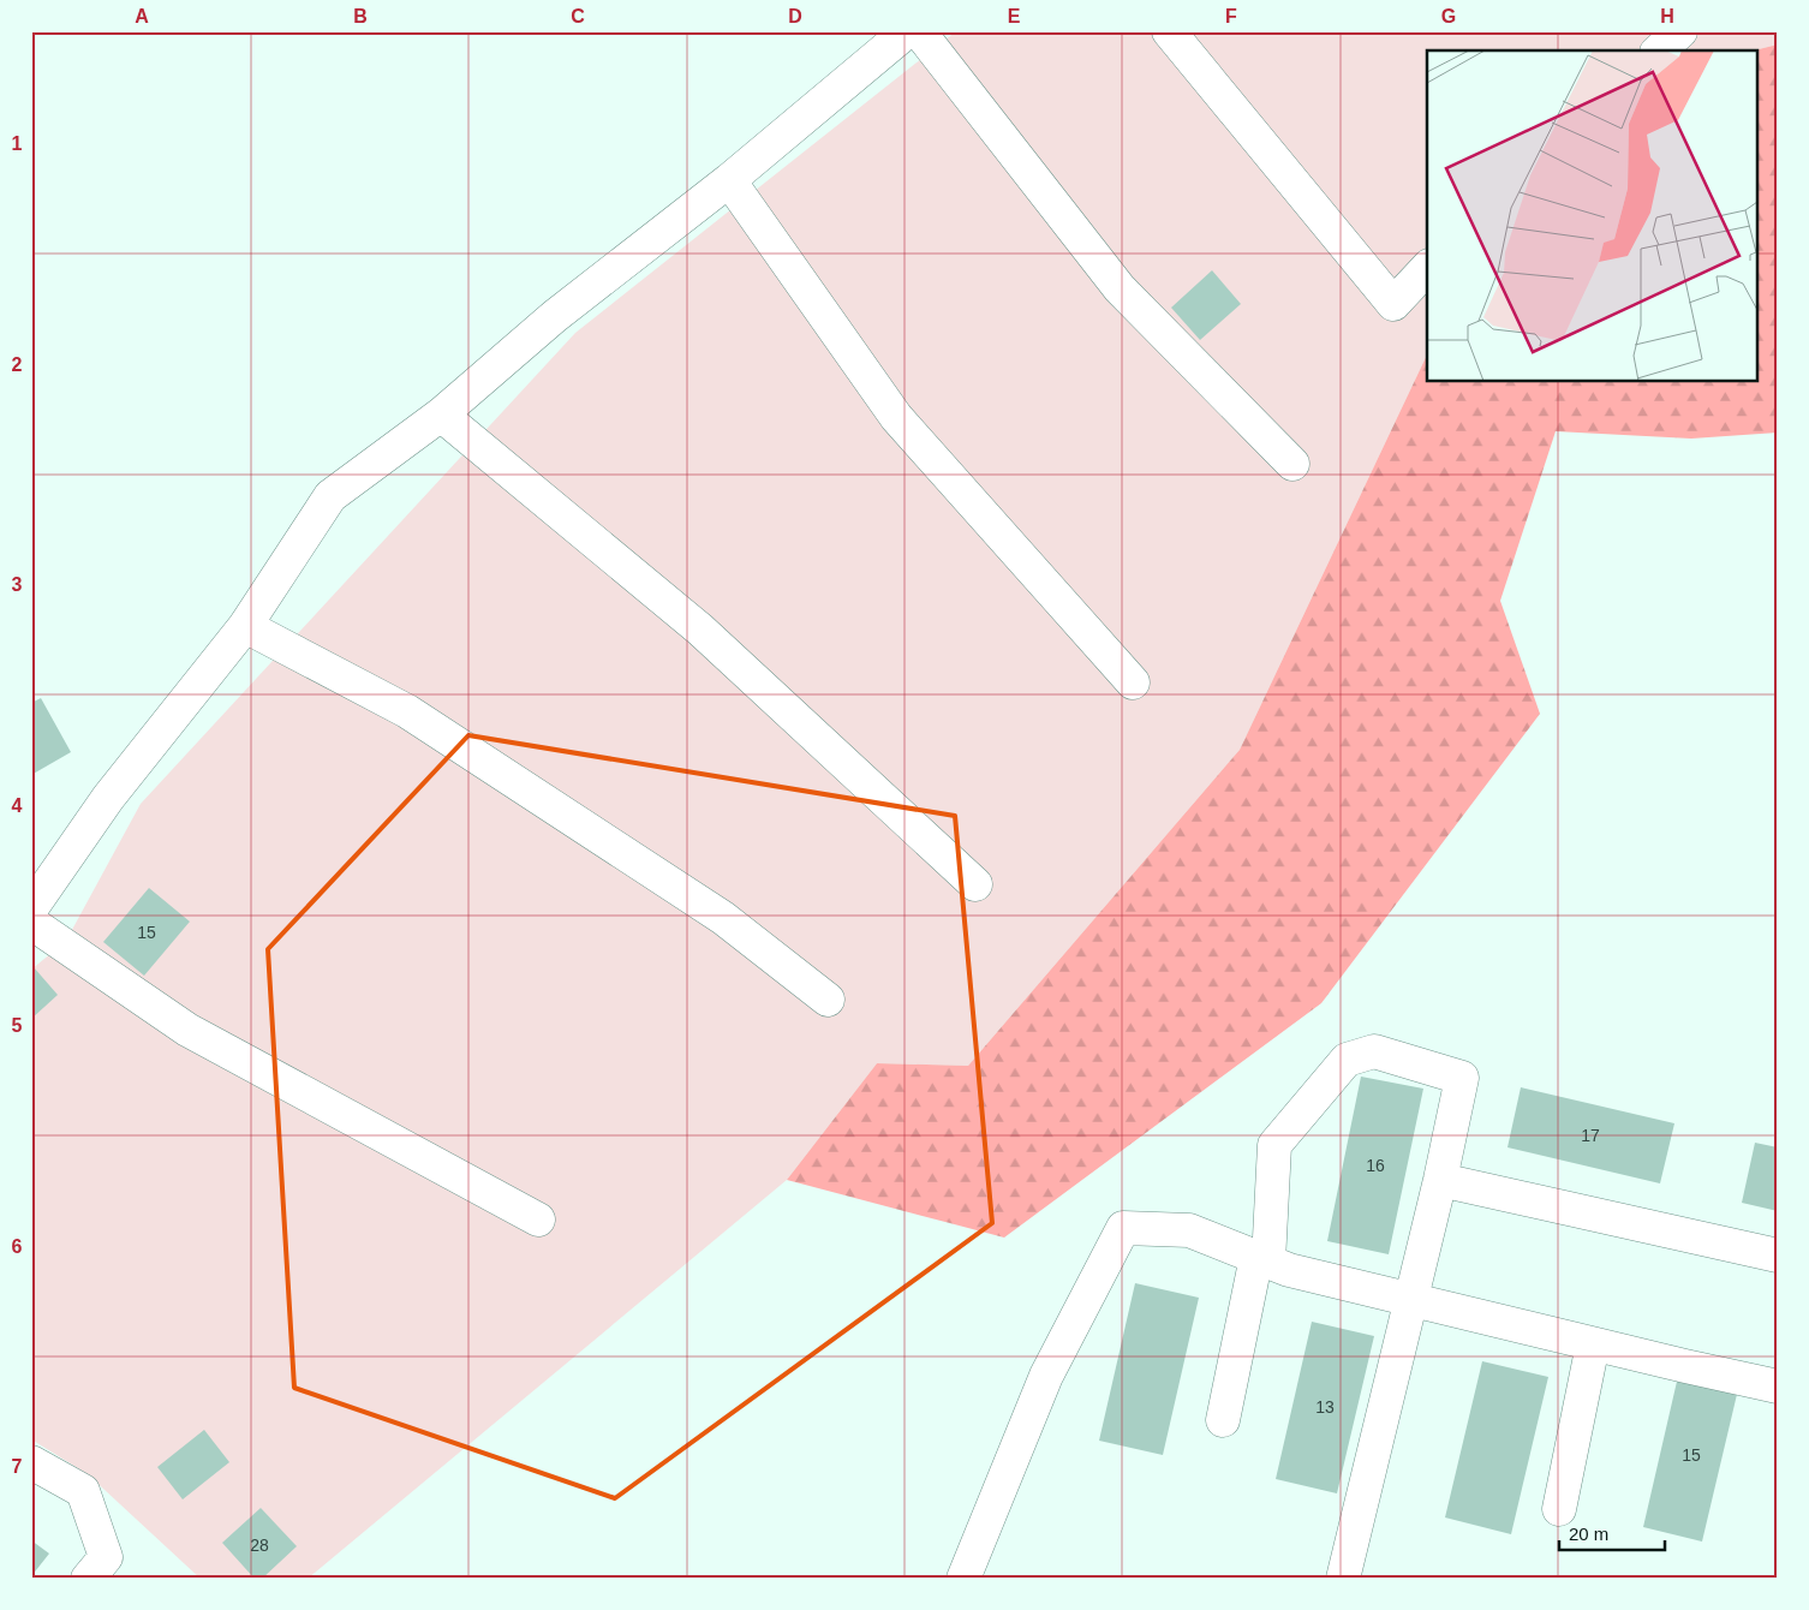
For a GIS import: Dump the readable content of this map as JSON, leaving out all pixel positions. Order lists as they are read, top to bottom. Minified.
{"house_numbers":["15","17","16","13","15","28"],"scale_bar":"20 m","grid":{"columns":["A","B","C","D","E","F","G","H"],"rows":["1","2","3","4","5","6","7"]}}
